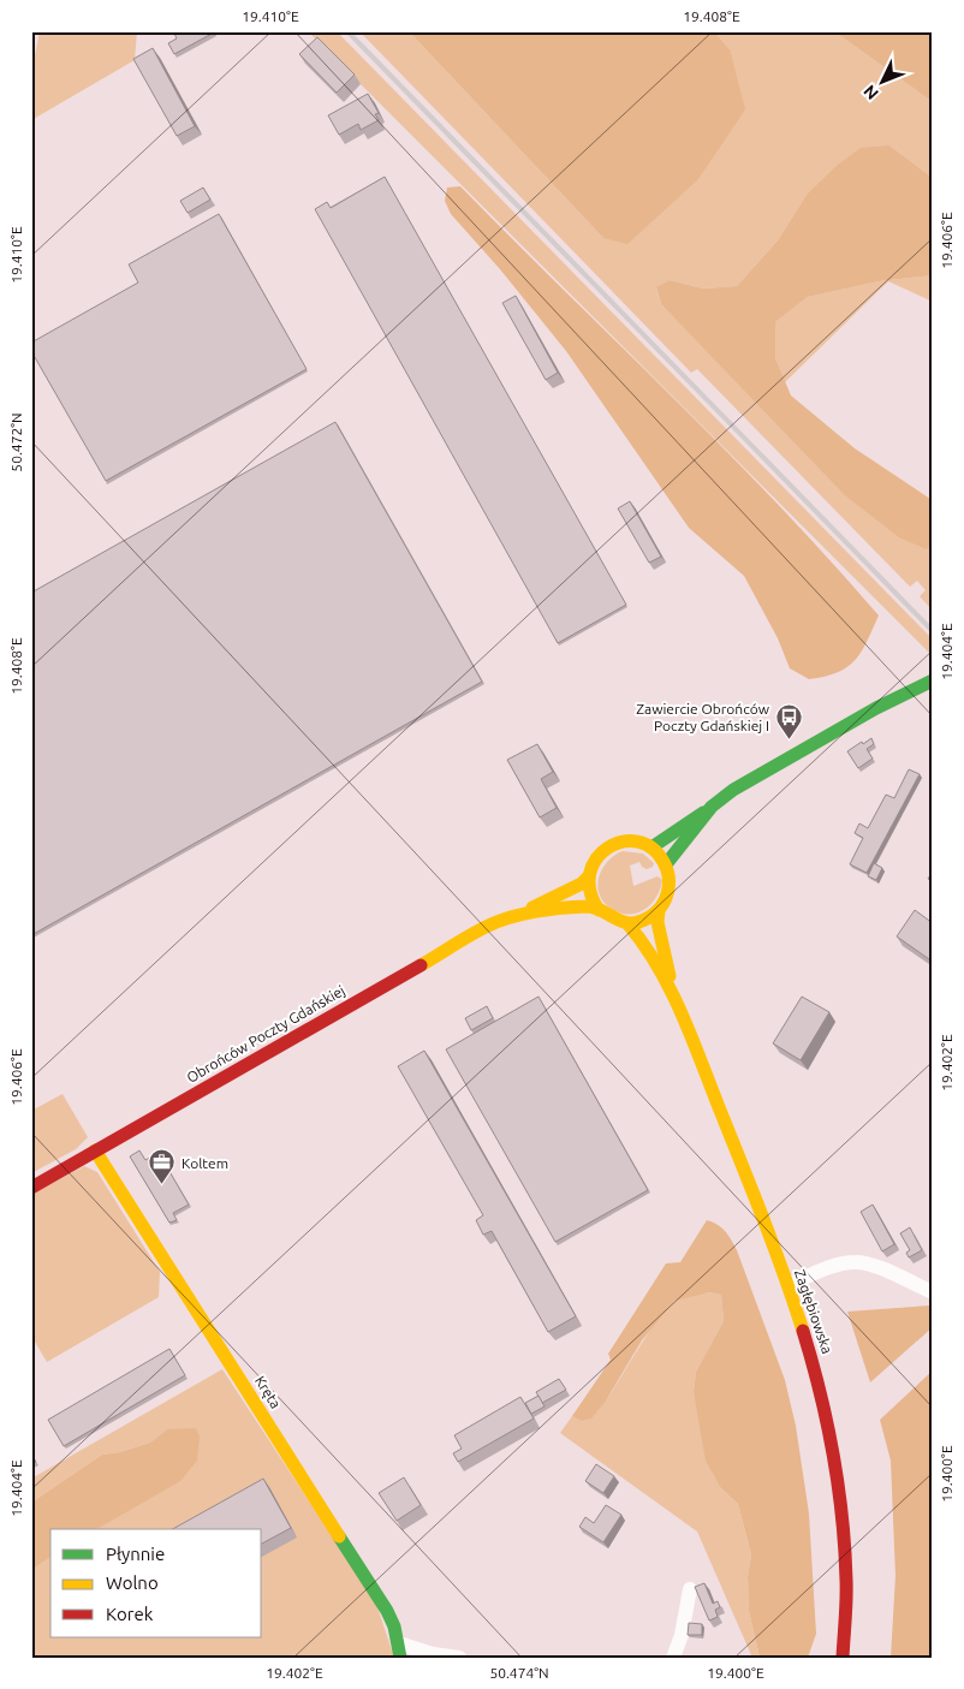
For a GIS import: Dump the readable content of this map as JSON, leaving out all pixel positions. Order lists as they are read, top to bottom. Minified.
{"streets":{"main road":["Obrońców Poczty Gdańskiej","Zagłębiowska","Kręta"]},"crossings":[["Obrońców Poczty Gdańskiej","Zagłębiowska"],["Obrońców Poczty Gdańskiej","Kręta"]],"places":{"bus stop":["Zawiercie Obrońców Poczty Gdańskiej I"],"office":["Koltem"]},"legend":["Płynnie","Wolno","Korek"],"north":"bottom left","coordinates":["19.410°E","19.408°E","19.406°E","50.472°N","19.404°E","19.402°E","19.400°E","50.474°N"]}
